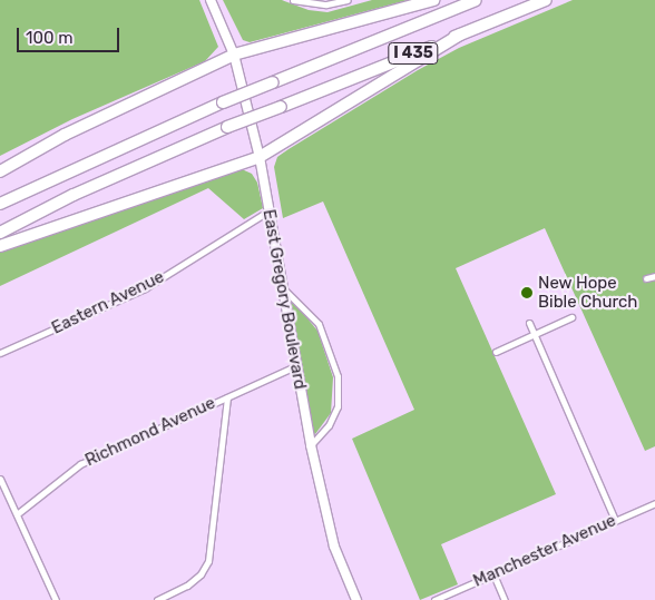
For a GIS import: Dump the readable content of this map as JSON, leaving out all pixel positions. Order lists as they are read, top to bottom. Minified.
{"streets":{"highway":["I 435"],"main road":["East Gregory Boulevard"],"street":["Eastern Avenue","Richmond Avenue","Manchester Avenue"]},"crossings":[["East Gregory Boulevard","Eastern Avenue"],["East Gregory Boulevard","Richmond Avenue"]],"places":["New Hope Bible Church"],"scale_bar":"100 m"}
